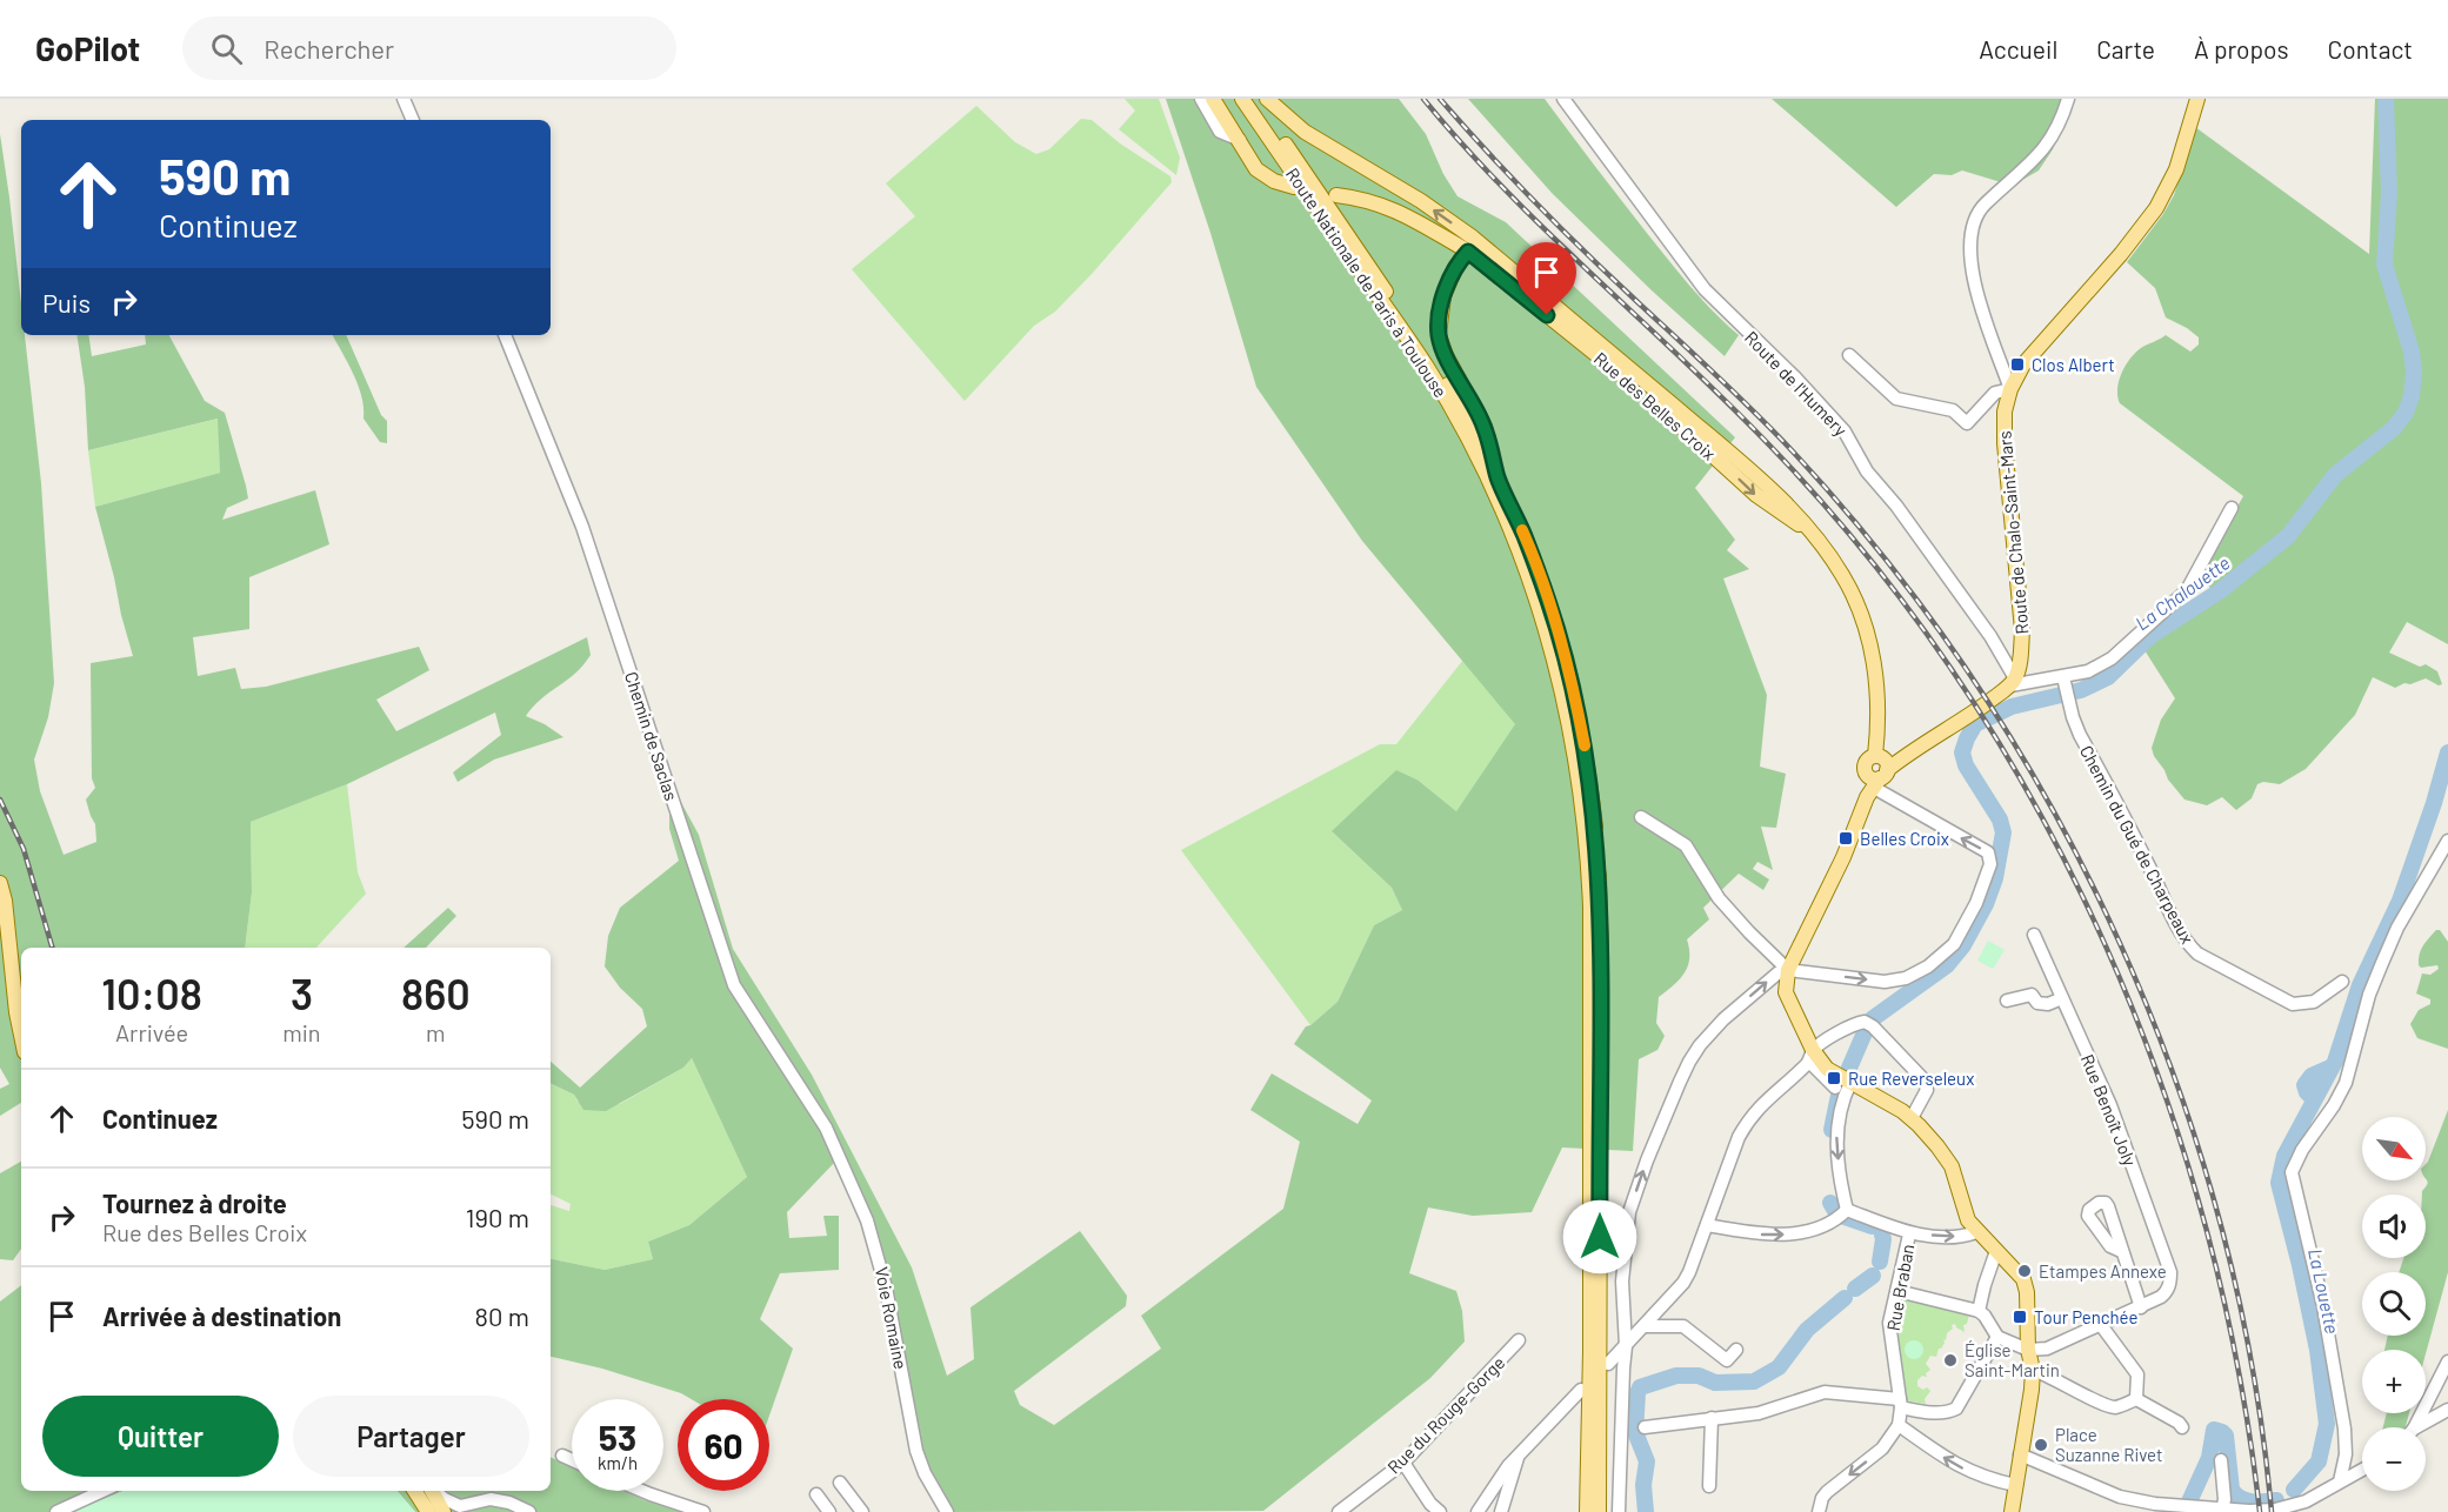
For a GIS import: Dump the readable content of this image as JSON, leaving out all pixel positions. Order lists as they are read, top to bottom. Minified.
{"streets":{"main road":["Route Nationale de Paris à Toulouse","Rue des Belles Croix","Route de Chalo-Saint-Mars"],"street":["Route de l'Humery","Chemin de Saclas","Chemin du Gué de Charpeaux","Rue Benoît Joly","Rue Braban","Voie Romaine","Rue du Rouge-Gorge"]},"crossings":[["Route de l'Humery","Route de Chalo-Saint-Mars"],["Chemin de Saclas","Voie Romaine"]],"water":["La Chalouette","La Louette"],"places":{"transit":["Clos Albert","Belles Croix","Rue Reverseleux","Tour Penchée"],"other":["Etampes Annexe","Église Saint-Martin","Place Suzanne Rivet"]},"north":"bottom right","page":{"header":"GoPilot","search":"Rechercher","nav":["Accueil","Carte","À propos","Contact"],"turn":["590 m","Continuez"],"then":"Puis","eta":["10:08","Arrivée","3","min","860","m"],"list":[{"name":"Continuez","value":"590 m"},{"name":"Tournez à droite","note":"Rue des Belles Croix","value":"190 m"},{"name":"Arrivée à destination","value":"80 m"}],"map_buttons":["+","−"],"buttons":["Quitter","Partager"],"speed":"53 km/h","limit":"60"}}
